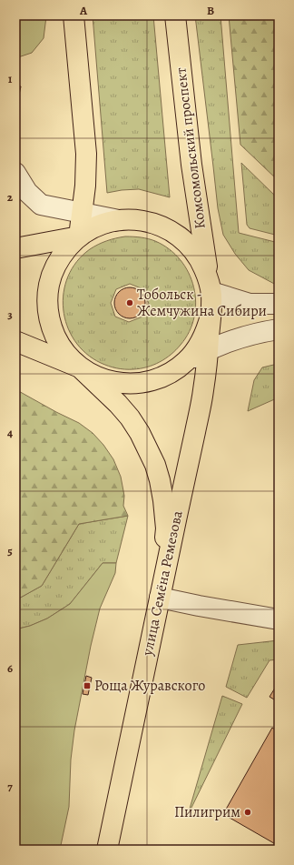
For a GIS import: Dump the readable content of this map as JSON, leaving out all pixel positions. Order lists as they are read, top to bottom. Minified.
{"streets":{"main road":["Комсомольский проспект","улица Семёна Ремезова"]},"places":{"other":["Тобольск - Жемчужина Сибири","Пилигрим"],"transit":["Роща Журавского"]},"grid":{"columns":["A","B"],"rows":["1","2","3","4","5","6","7"]}}
